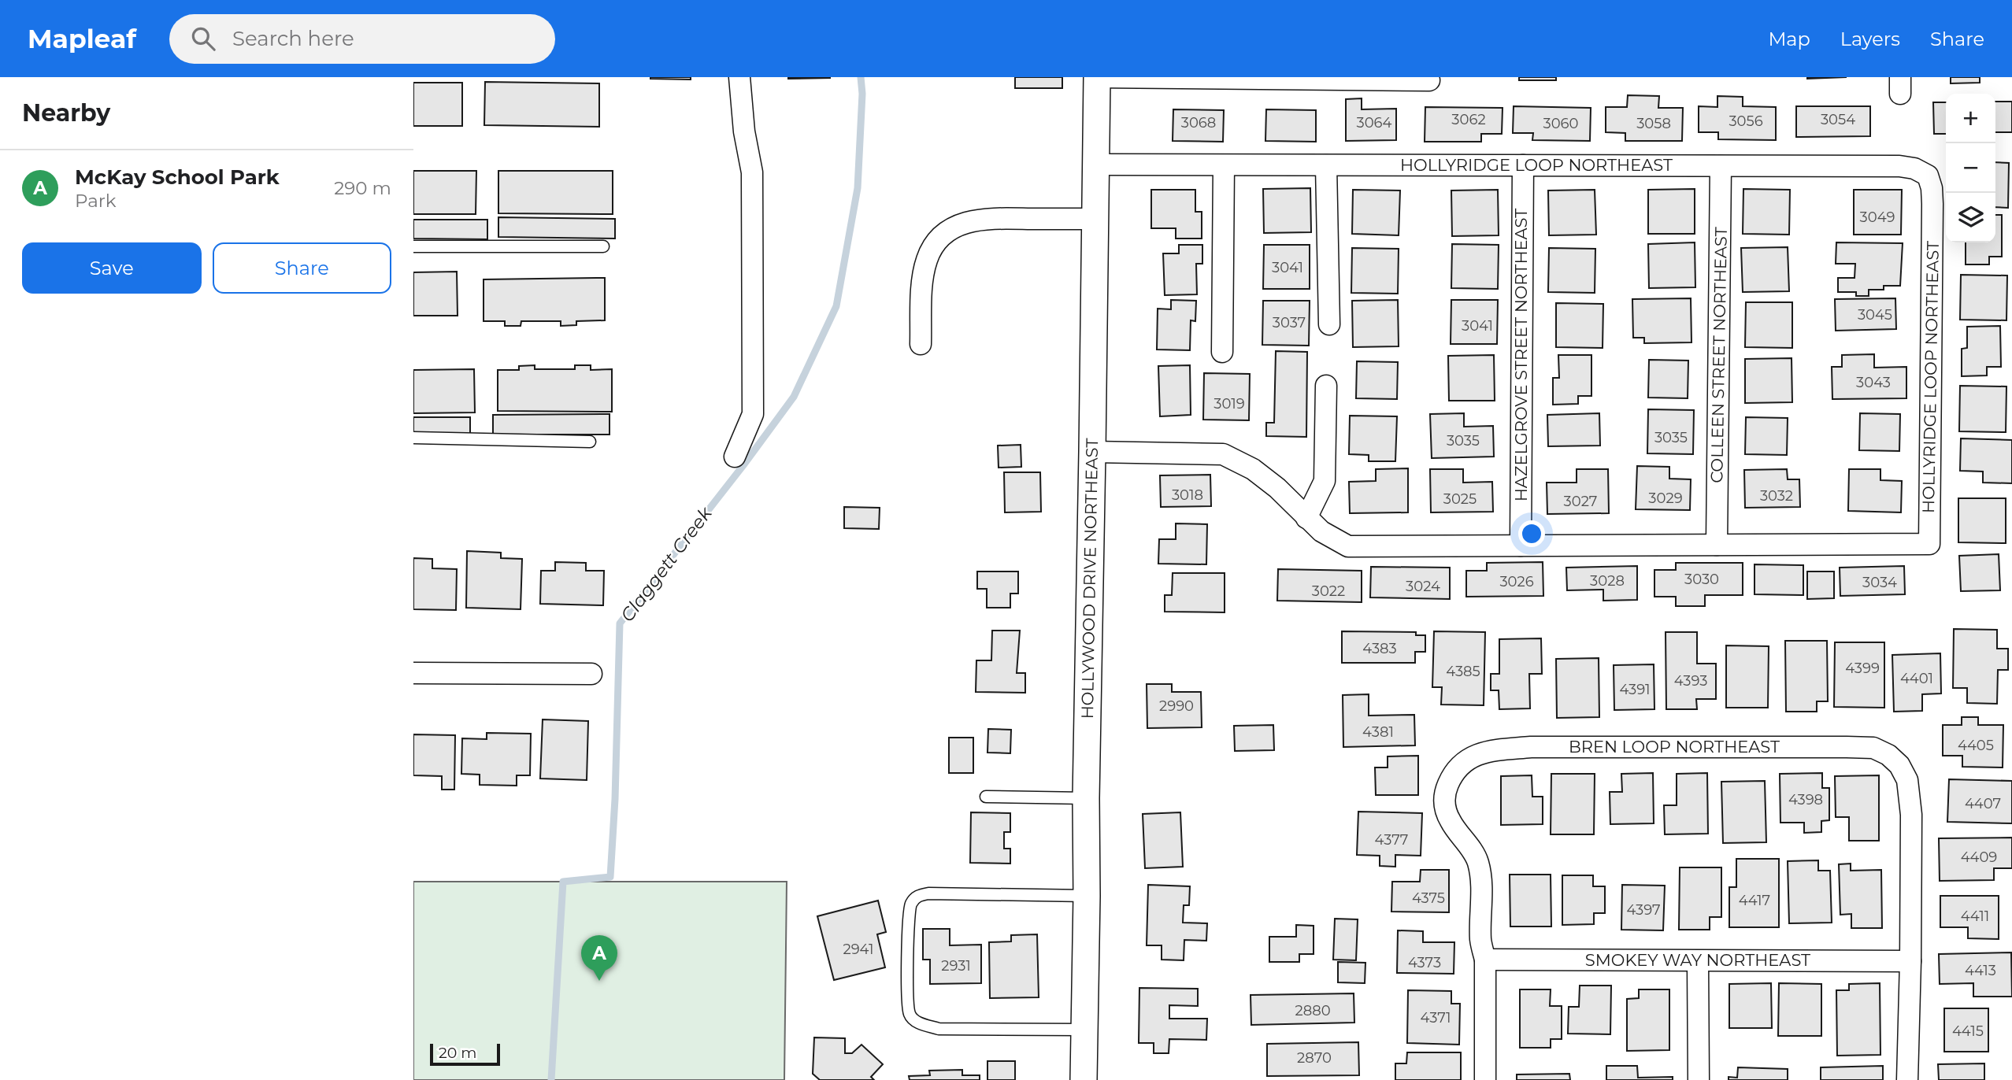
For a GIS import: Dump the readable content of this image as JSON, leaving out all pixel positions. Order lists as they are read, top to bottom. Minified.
{"streets":{"street":["HOLLYRIDGE LOOP NORTHEAST","HAZELGROVE STREET NORTHEAST","COLLEEN STREET NORTHEAST","HOLLYWOOD DRIVE NORTHEAST","BREN LOOP NORTHEAST","SMOKEY WAY NORTHEAST"]},"crossings":[["HOLLYRIDGE LOOP NORTHEAST","HAZELGROVE STREET NORTHEAST"],["HOLLYRIDGE LOOP NORTHEAST","COLLEEN STREET NORTHEAST"],["HOLLYRIDGE LOOP NORTHEAST","HOLLYWOOD DRIVE NORTHEAST"],["BREN LOOP NORTHEAST","SMOKEY WAY NORTHEAST"]],"water":["Claggett Creek"],"house_numbers":["3062","3054","3056","3068","3064","3060","3058","3049","3041","3045","3037","3041","3043","3019","3035","3035","3018","3032","3029","3025","3027","3030","3028","3026","3034","3024","3022","4383","4399","4385","4401","4393","4391","2990","4381","4405","4398","4407","4377","4409","4375","4417","4397","4411","2941","4373","2931","4413","2880","4371","4415","2870"],"scale_bar":"20 m","page":{"header":"Mapleaf","search":"Search here","nav":["Map","Layers","Share"],"heading":"Nearby","map_buttons":["+","−"],"list":[{"mark":"A","name":"McKay School Park","note":"Park","value":"290 m"}],"buttons":["Save","Share"],"pins":"A","scale":"20 m"}}
